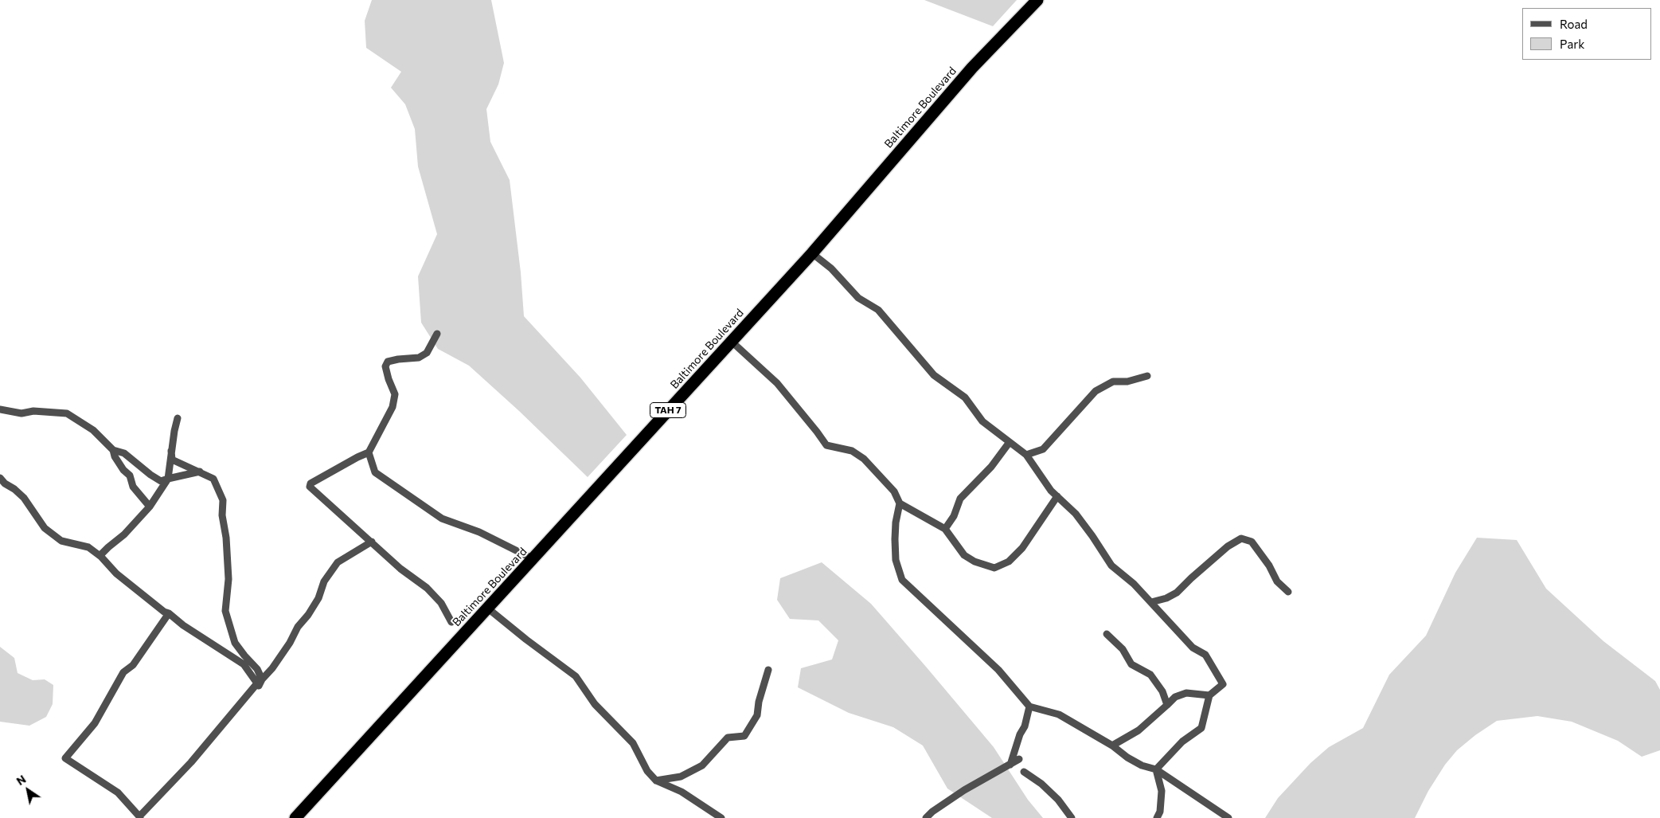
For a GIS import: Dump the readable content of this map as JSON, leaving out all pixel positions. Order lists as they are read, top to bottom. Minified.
{"streets":{"highway":["Baltimore Boulevard","TAH 7"]},"legend":["Road","Park"],"north":"top left"}
